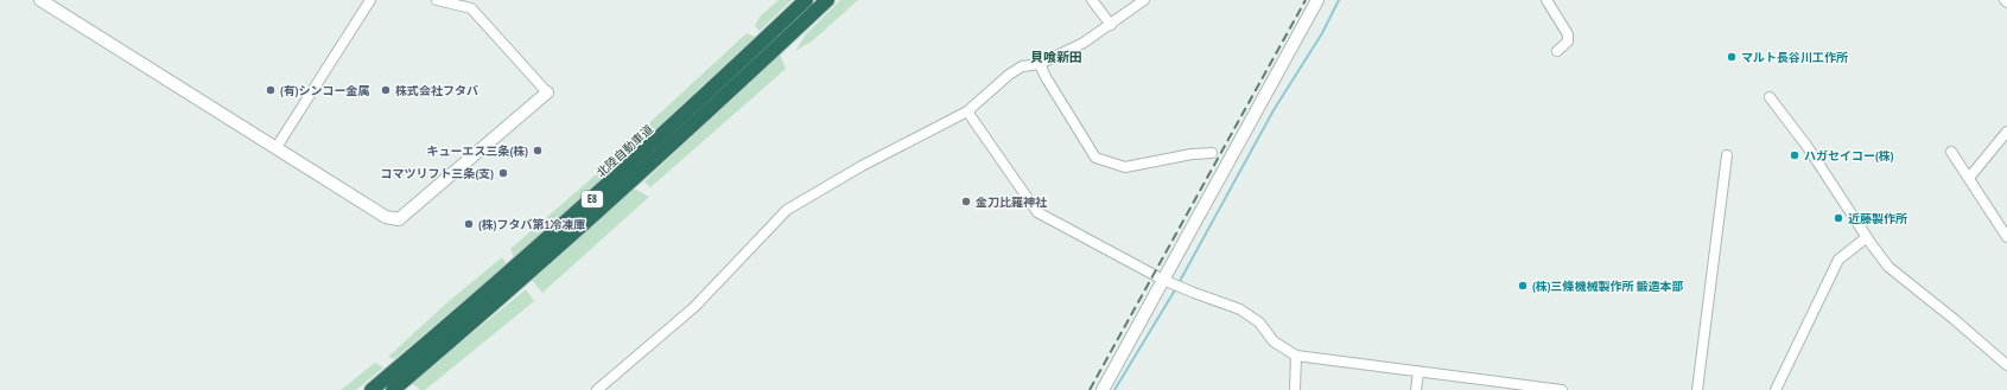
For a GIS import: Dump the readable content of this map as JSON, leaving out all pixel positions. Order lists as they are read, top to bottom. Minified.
{"streets":{"highway":["北陸自動車道","E8"]},"districts":["貝喰新田"],"places":["マルト長谷川工作所","(有)シンコー金属","株式会社フタバ","キューエス三条(株)","ハガセイコー(株)","コマツリフト三条(支)","金刀比羅神社","近藤製作所","(株)フタバ第1冷凍庫","(株)三條機械製作所 鍛造本部"]}
